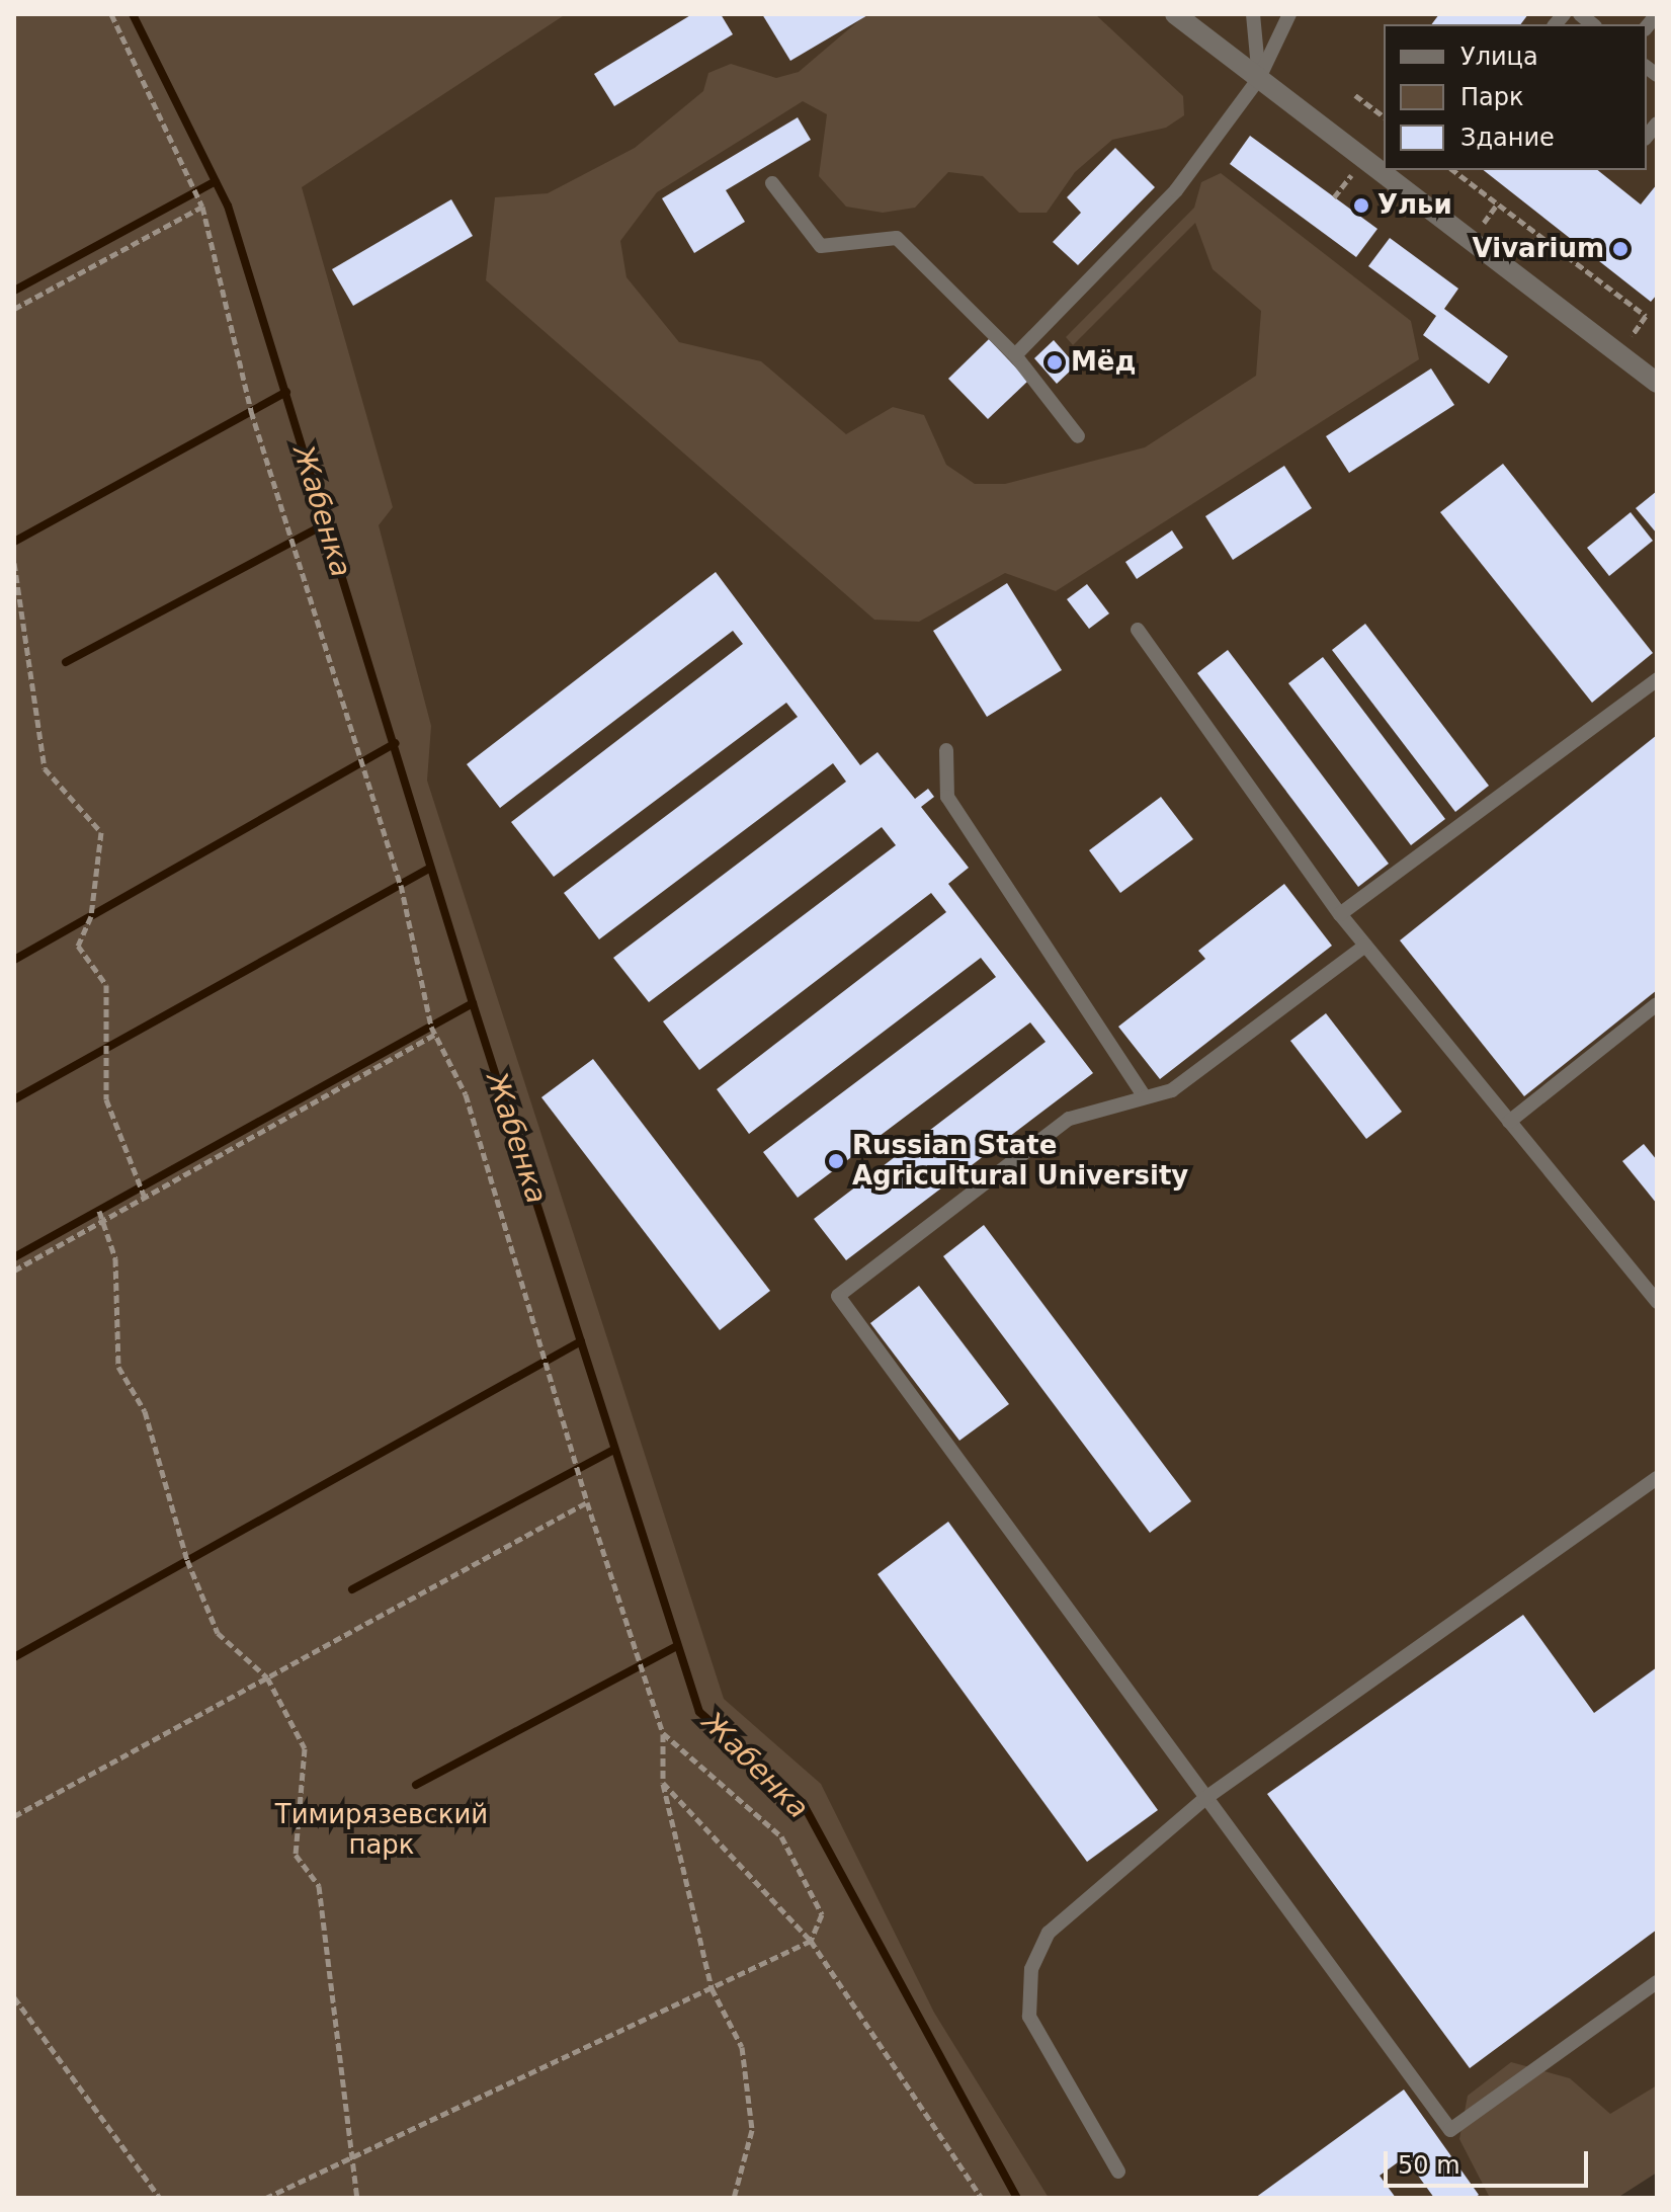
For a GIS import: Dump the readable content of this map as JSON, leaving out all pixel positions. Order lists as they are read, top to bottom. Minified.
{"water":["Жабенка"],"parks":["Тимирязевский парк"],"places":["Ульи","Vivarium","Мёд","Russian State Agricultural University"],"legend":["Улица","Парк","Здание"],"scale_bar":"50 m"}
